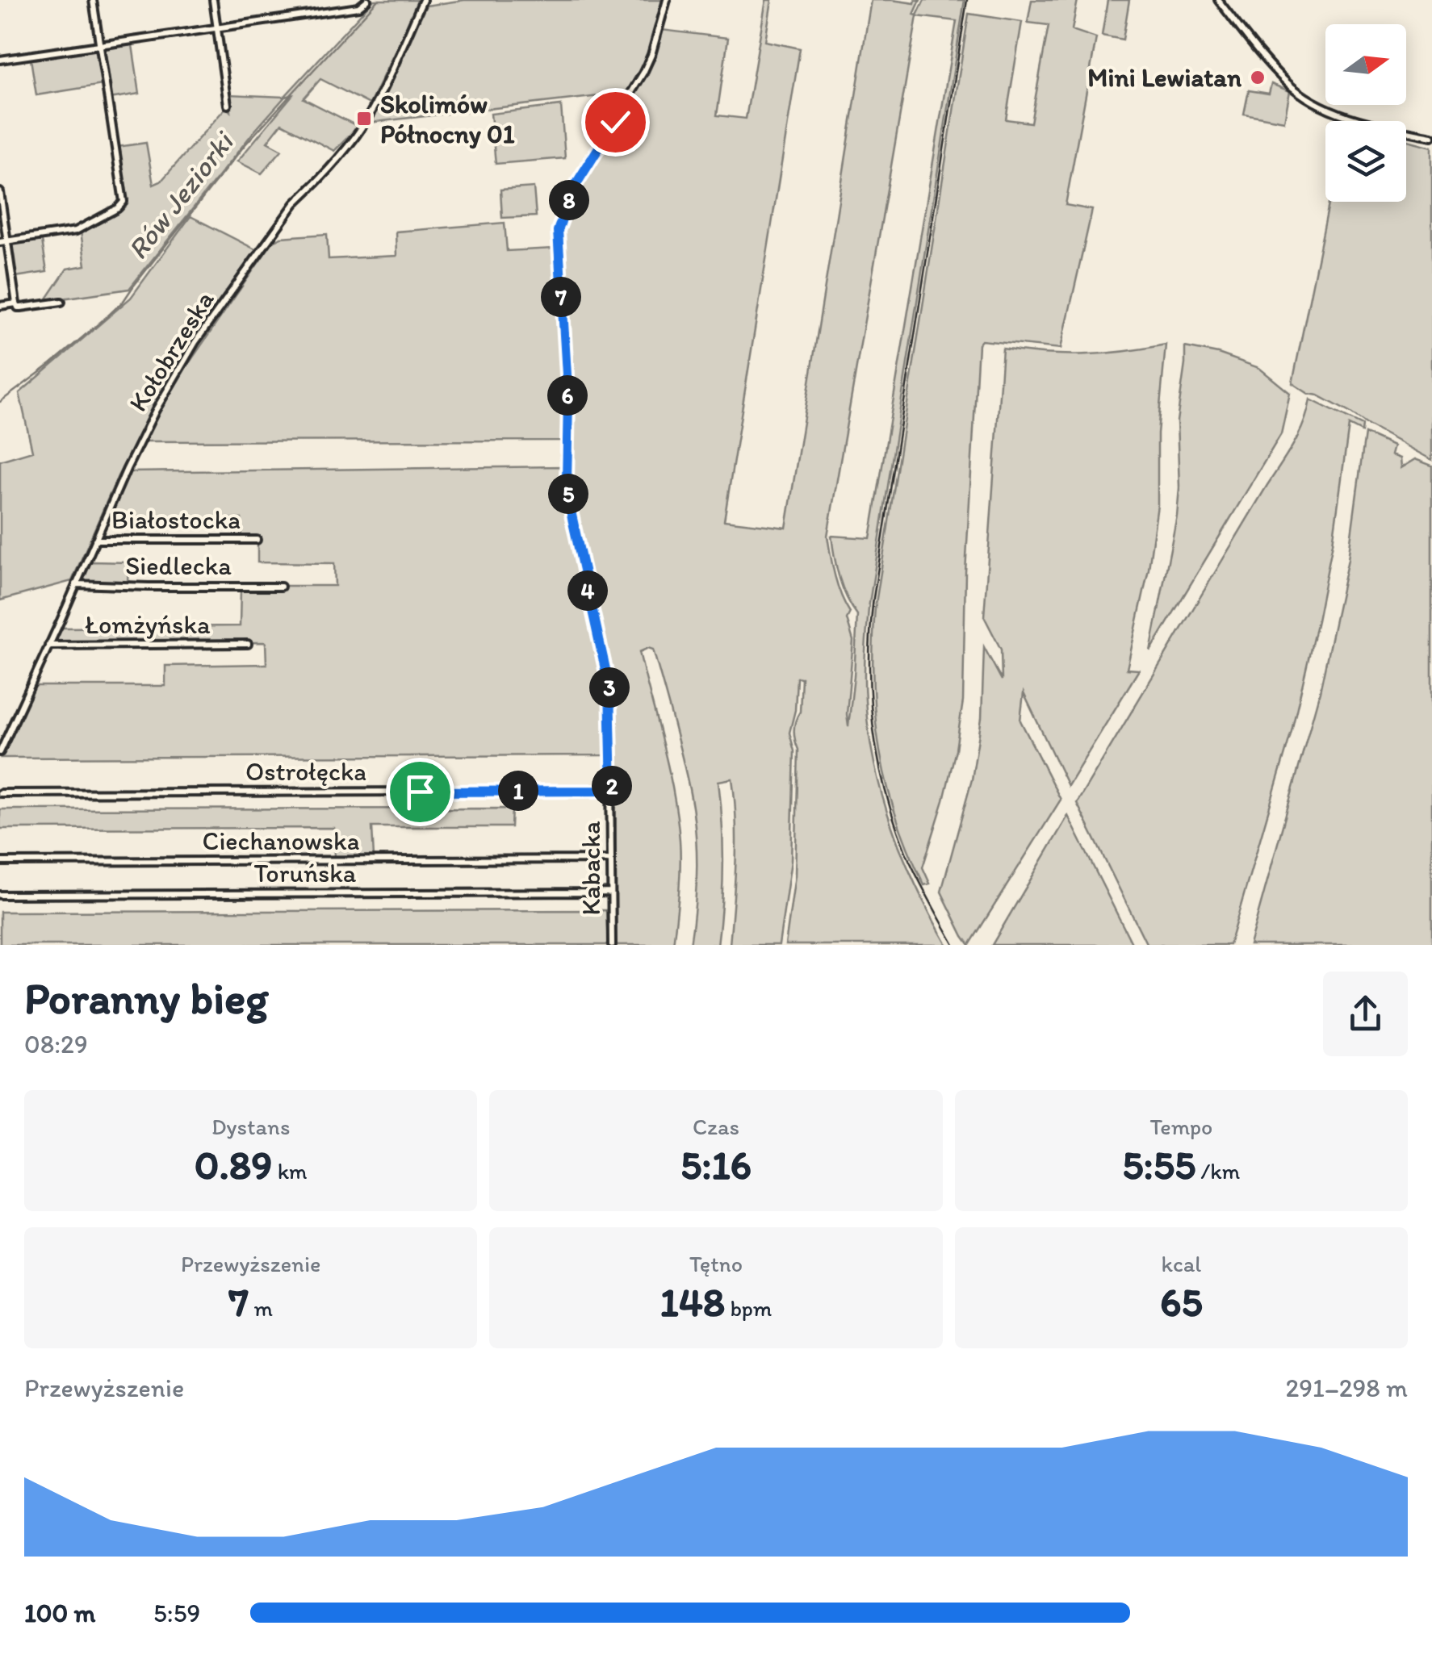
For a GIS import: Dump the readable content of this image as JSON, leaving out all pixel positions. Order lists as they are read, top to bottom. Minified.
{"streets":{"street":["Kołobrzeska","Białostocka","Siedlecka","Łomżyńska","Ostrołęcka","Ciechanowska","Kabacka","Toruńska"]},"crossings":[["Kołobrzeska","Białostocka"],["Kołobrzeska","Siedlecka"],["Kołobrzeska","Łomżyńska"],["Ostrołęcka","Kabacka"],["Ciechanowska","Kabacka"],["Kabacka","Toruńska"]],"water":["Rów Jeziorki"],"places":{"other":["Mini Lewiatan"],"transit":["Skolimów Północny 01"]},"north":"right","page":{"pins":["8","7","6","5","4","3","2","1"],"heading":["Poranny bieg","08:29"],"stats":[["Dystans","0.89 km"],["Czas","5:16"],["Tempo","5:55 /km"],["Przewyższenie","7 m"],["Tętno","148 bpm"],["kcal","65"]],"chart":["Przewyższenie","291–298 m"],"list":[{"name":"100 m","note":"5:59"}]}}
